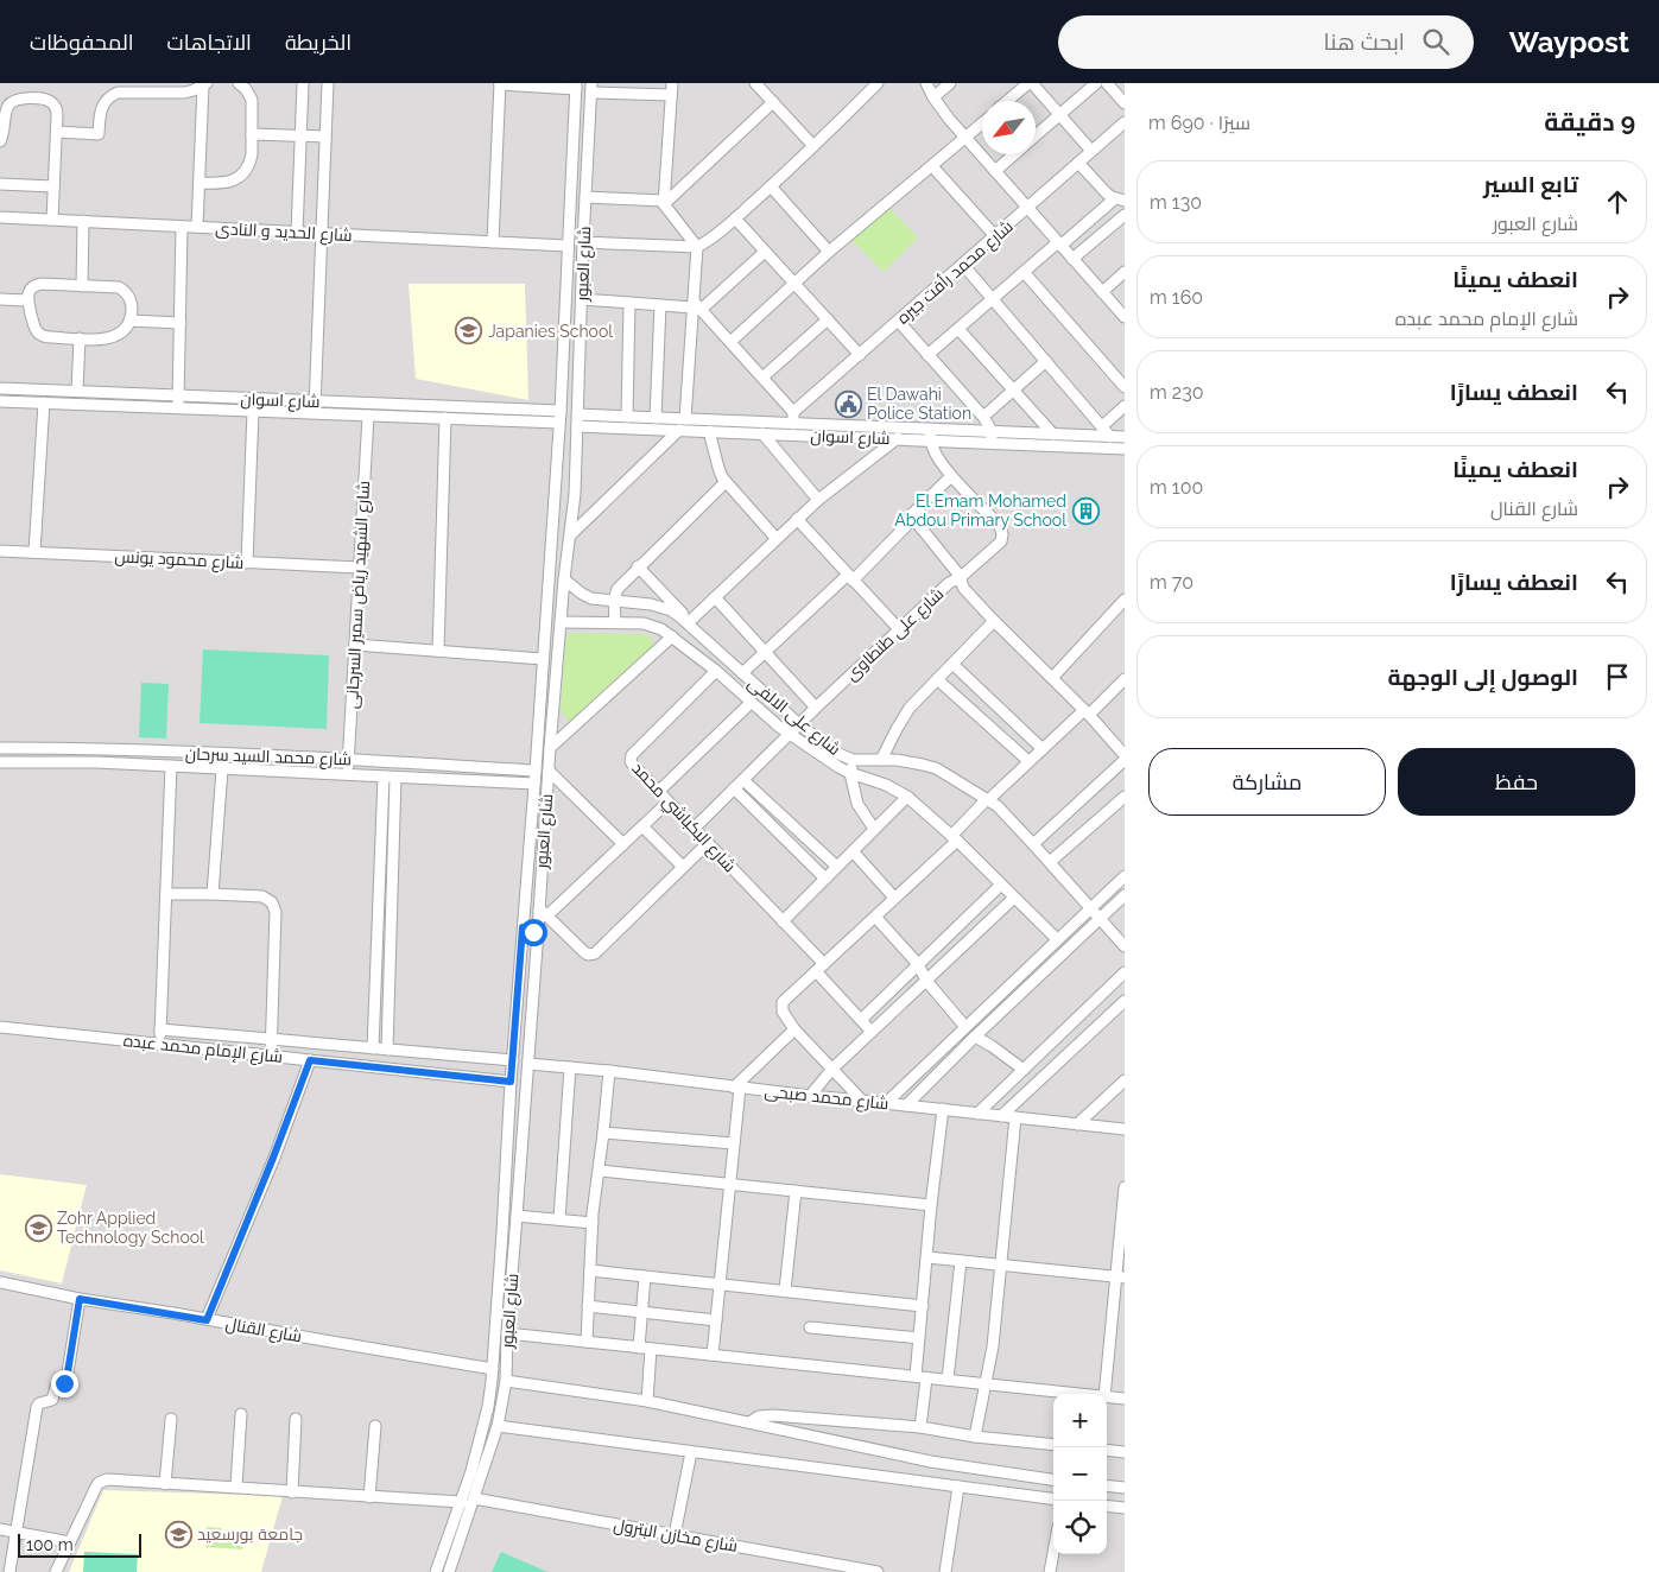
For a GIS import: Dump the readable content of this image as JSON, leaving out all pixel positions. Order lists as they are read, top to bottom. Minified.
{"streets":{"street":["شارع الحديد و النادى","شارع العبور","شارع محمد رأفت جيره","شارع اسوان","شارع محمود يونس","شارع الشهيد رياض سمير السرجانى","شارع على طنطاوى","شارع على الالفى","شارع محمد السيد سرحان","شارع البكباشي محمد","شارع الإمام محمد عبده","شارع محمد صبحى","شارع القنال","شارع مخازن البترول"]},"crossings":[["شارع الحديد و النادى","شارع العبور"],["شارع العبور","شارع اسوان"],["شارع العبور","شارع على الالفى"],["شارع العبور","شارع محمد السيد سرحان"],["شارع العبور","شارع الإمام محمد عبده"],["شارع العبور","شارع محمد صبحى"],["شارع العبور","شارع القنال"],["شارع العبور","شارع مخازن البترول"],["شارع اسوان","شارع الشهيد رياض سمير السرجانى"],["شارع اسوان","شارع على طنطاوى"],["شارع محمود يونس","شارع الشهيد رياض سمير السرجانى"],["شارع الشهيد رياض سمير السرجانى","شارع محمد السيد سرحان"],["شارع على طنطاوى","شارع على الالفى"],["شارع على طنطاوى","شارع البكباشي محمد"],["شارع على الالفى","شارع البكباشي محمد"]],"places":{"school or university":["Japanies School","Zohr Applied Technology School","جامعة بورسعيد"],"public building":["El Dawahi Police Station"],"building":["El Emam Mohamed Abdou Primary School"]},"scale_bar":"100 m","north":"bottom left","page":{"header":"Waypost","search":"ابحث هنا","nav":["الخريطة","الاتجاهات","المحفوظات"],"heading":["9 دقيقة","سيرًا · 690 m"],"list":[["تابع السير","شارع العبور","130 m"],["انعطف يمينًا","شارع الإمام محمد عبده","160 m"],["انعطف يسارًا","230 m"],["انعطف يمينًا","شارع القنال","100 m"],["انعطف يسارًا","70 m"],"الوصول إلى الوجهة"],"buttons":["حفظ","مشاركة"],"map_buttons":["+","−"],"scale":"100 m"}}
